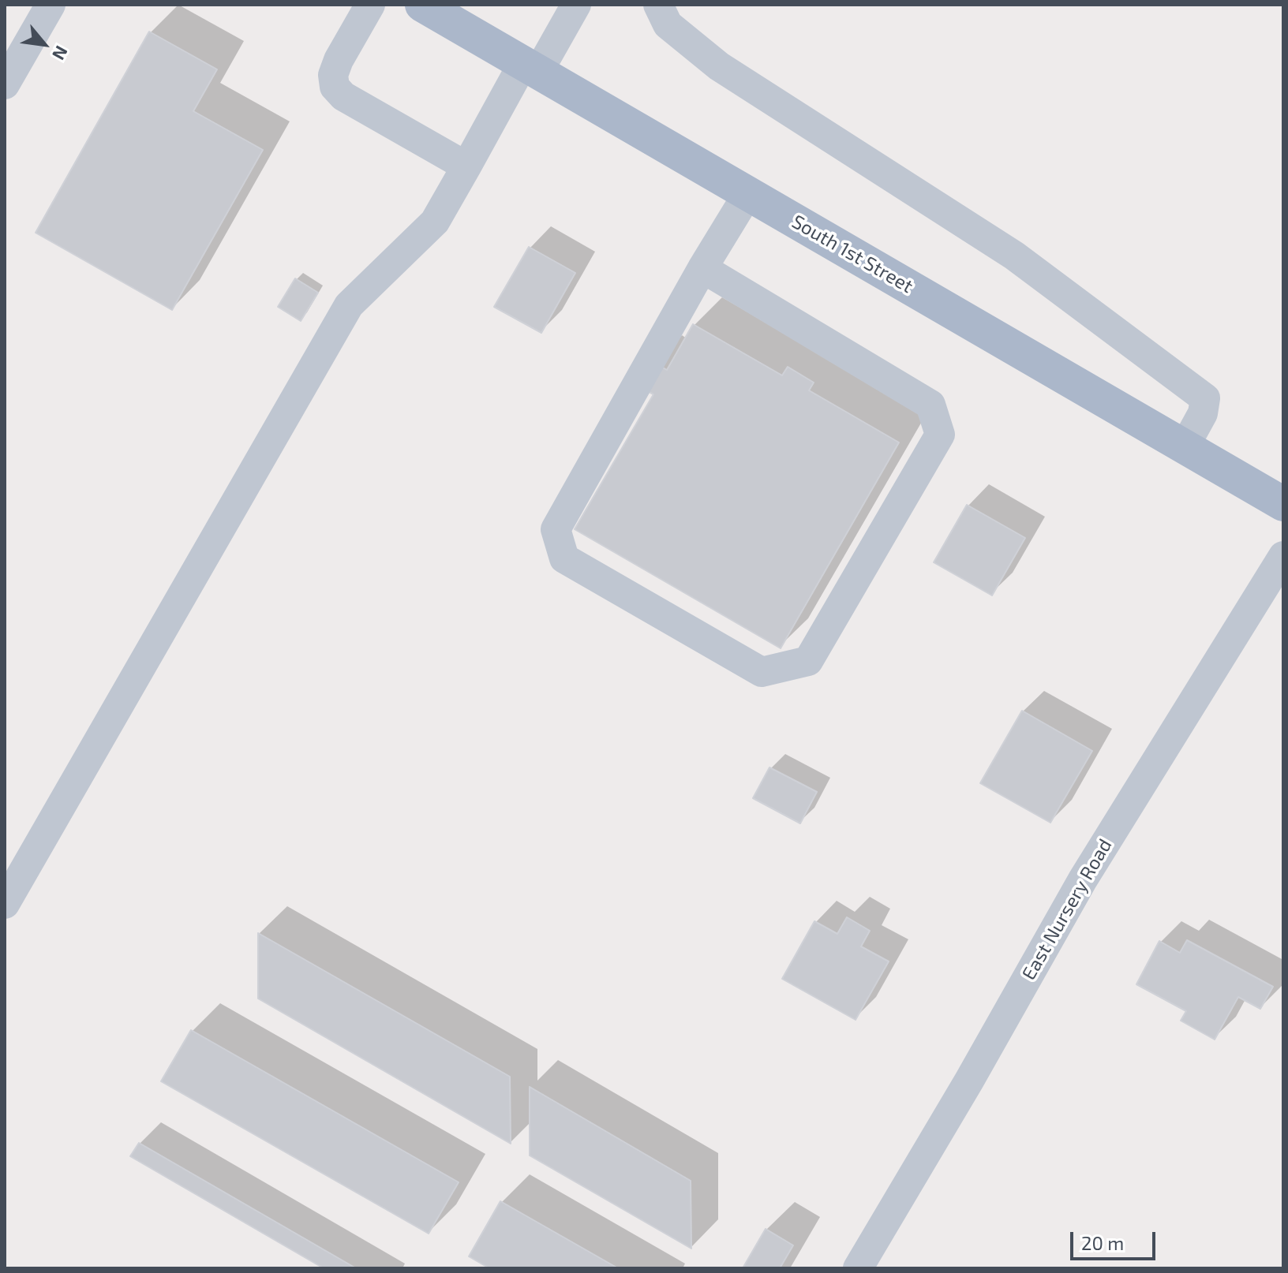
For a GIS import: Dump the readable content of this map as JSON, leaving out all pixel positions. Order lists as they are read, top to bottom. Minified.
{"streets":{"main road":["South 1st Street"],"street":["East Nursery Road"]},"scale_bar":"20 m","north":"bottom right"}
